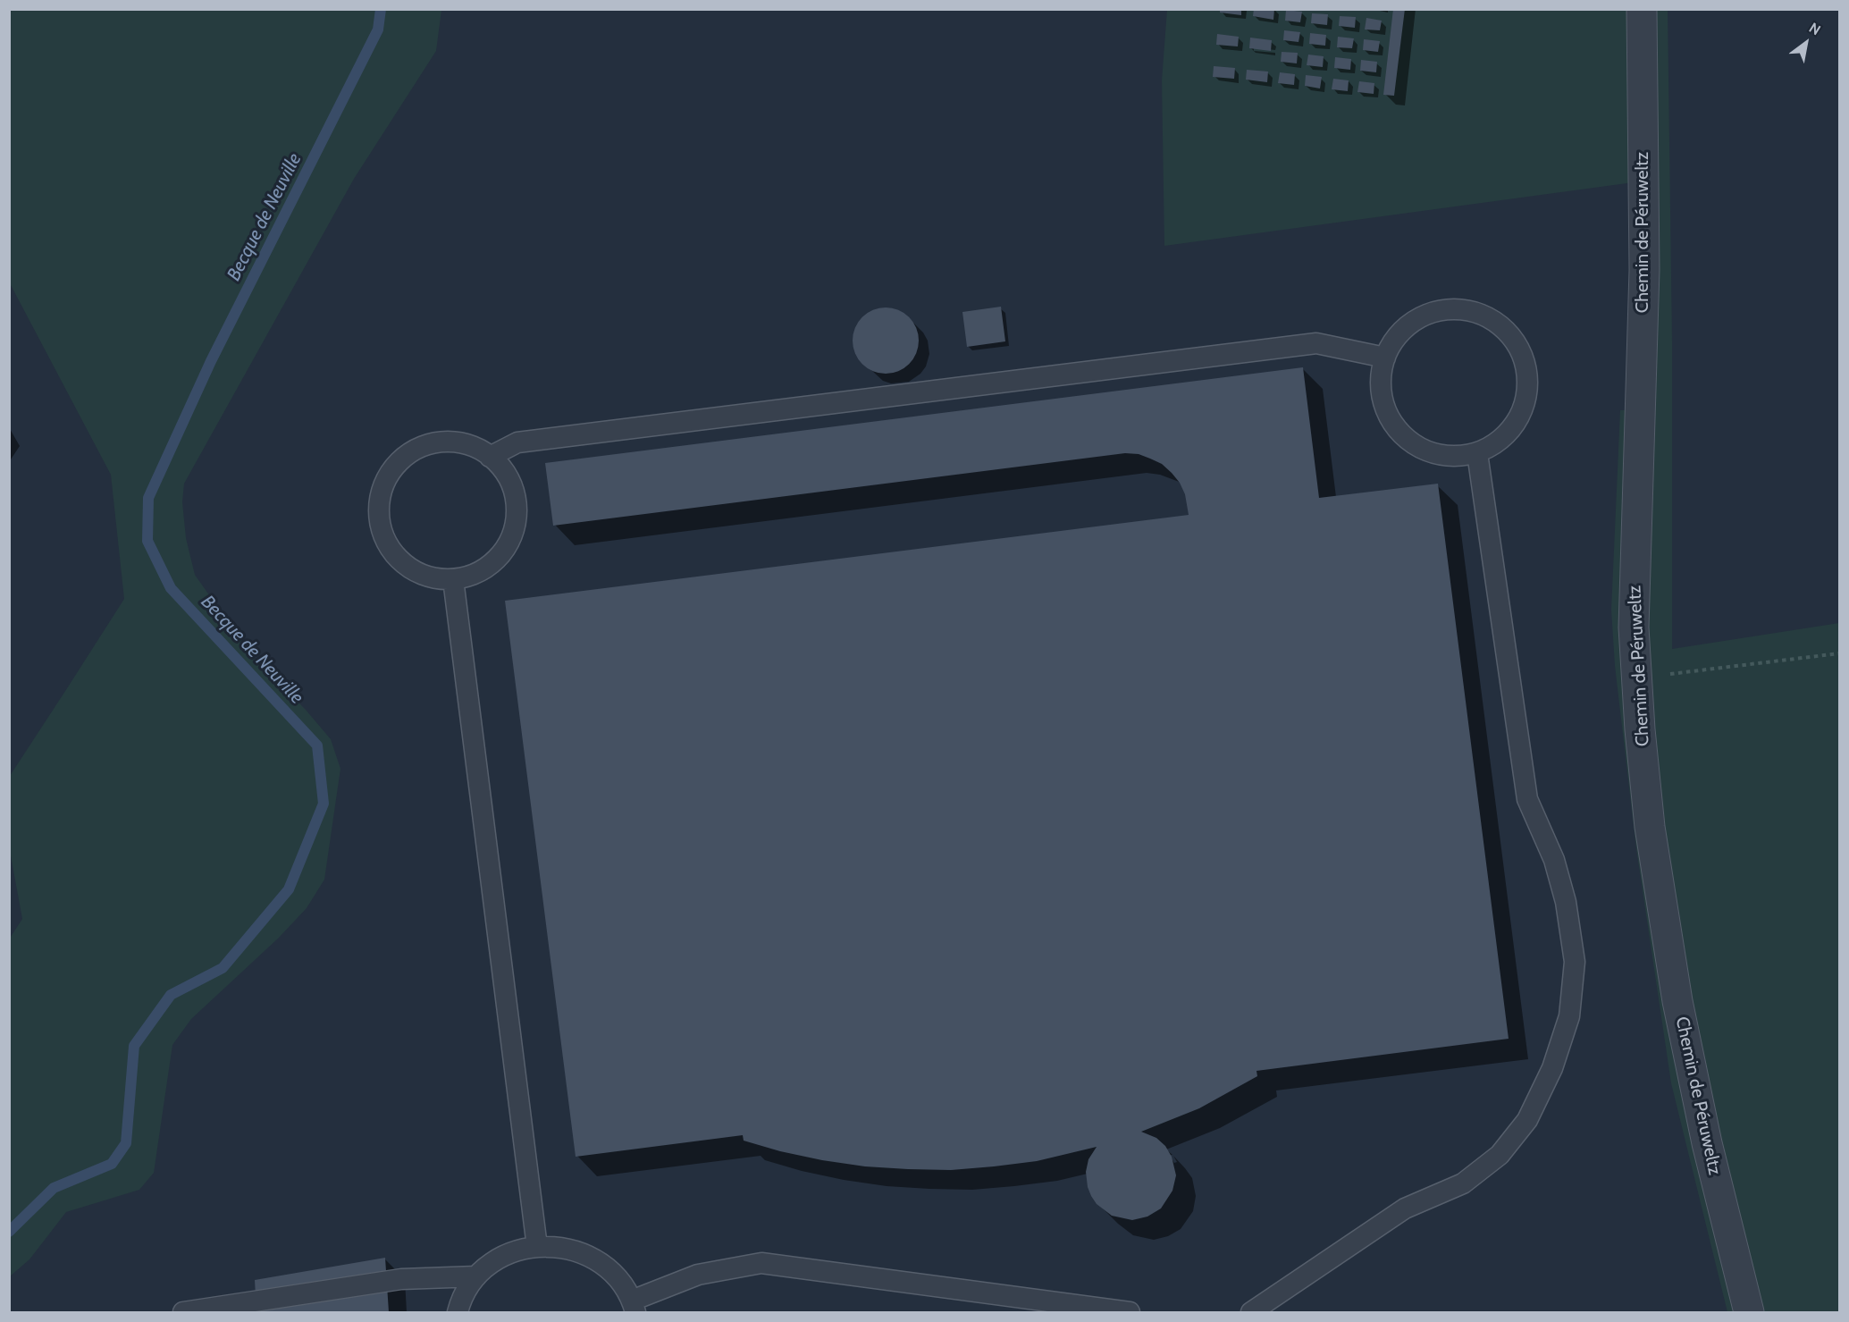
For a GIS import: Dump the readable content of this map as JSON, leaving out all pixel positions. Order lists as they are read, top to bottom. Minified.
{"streets":{"street":["Chemin de Péruweltz"]},"water":["Becque de Neuville"],"north":"top right"}
